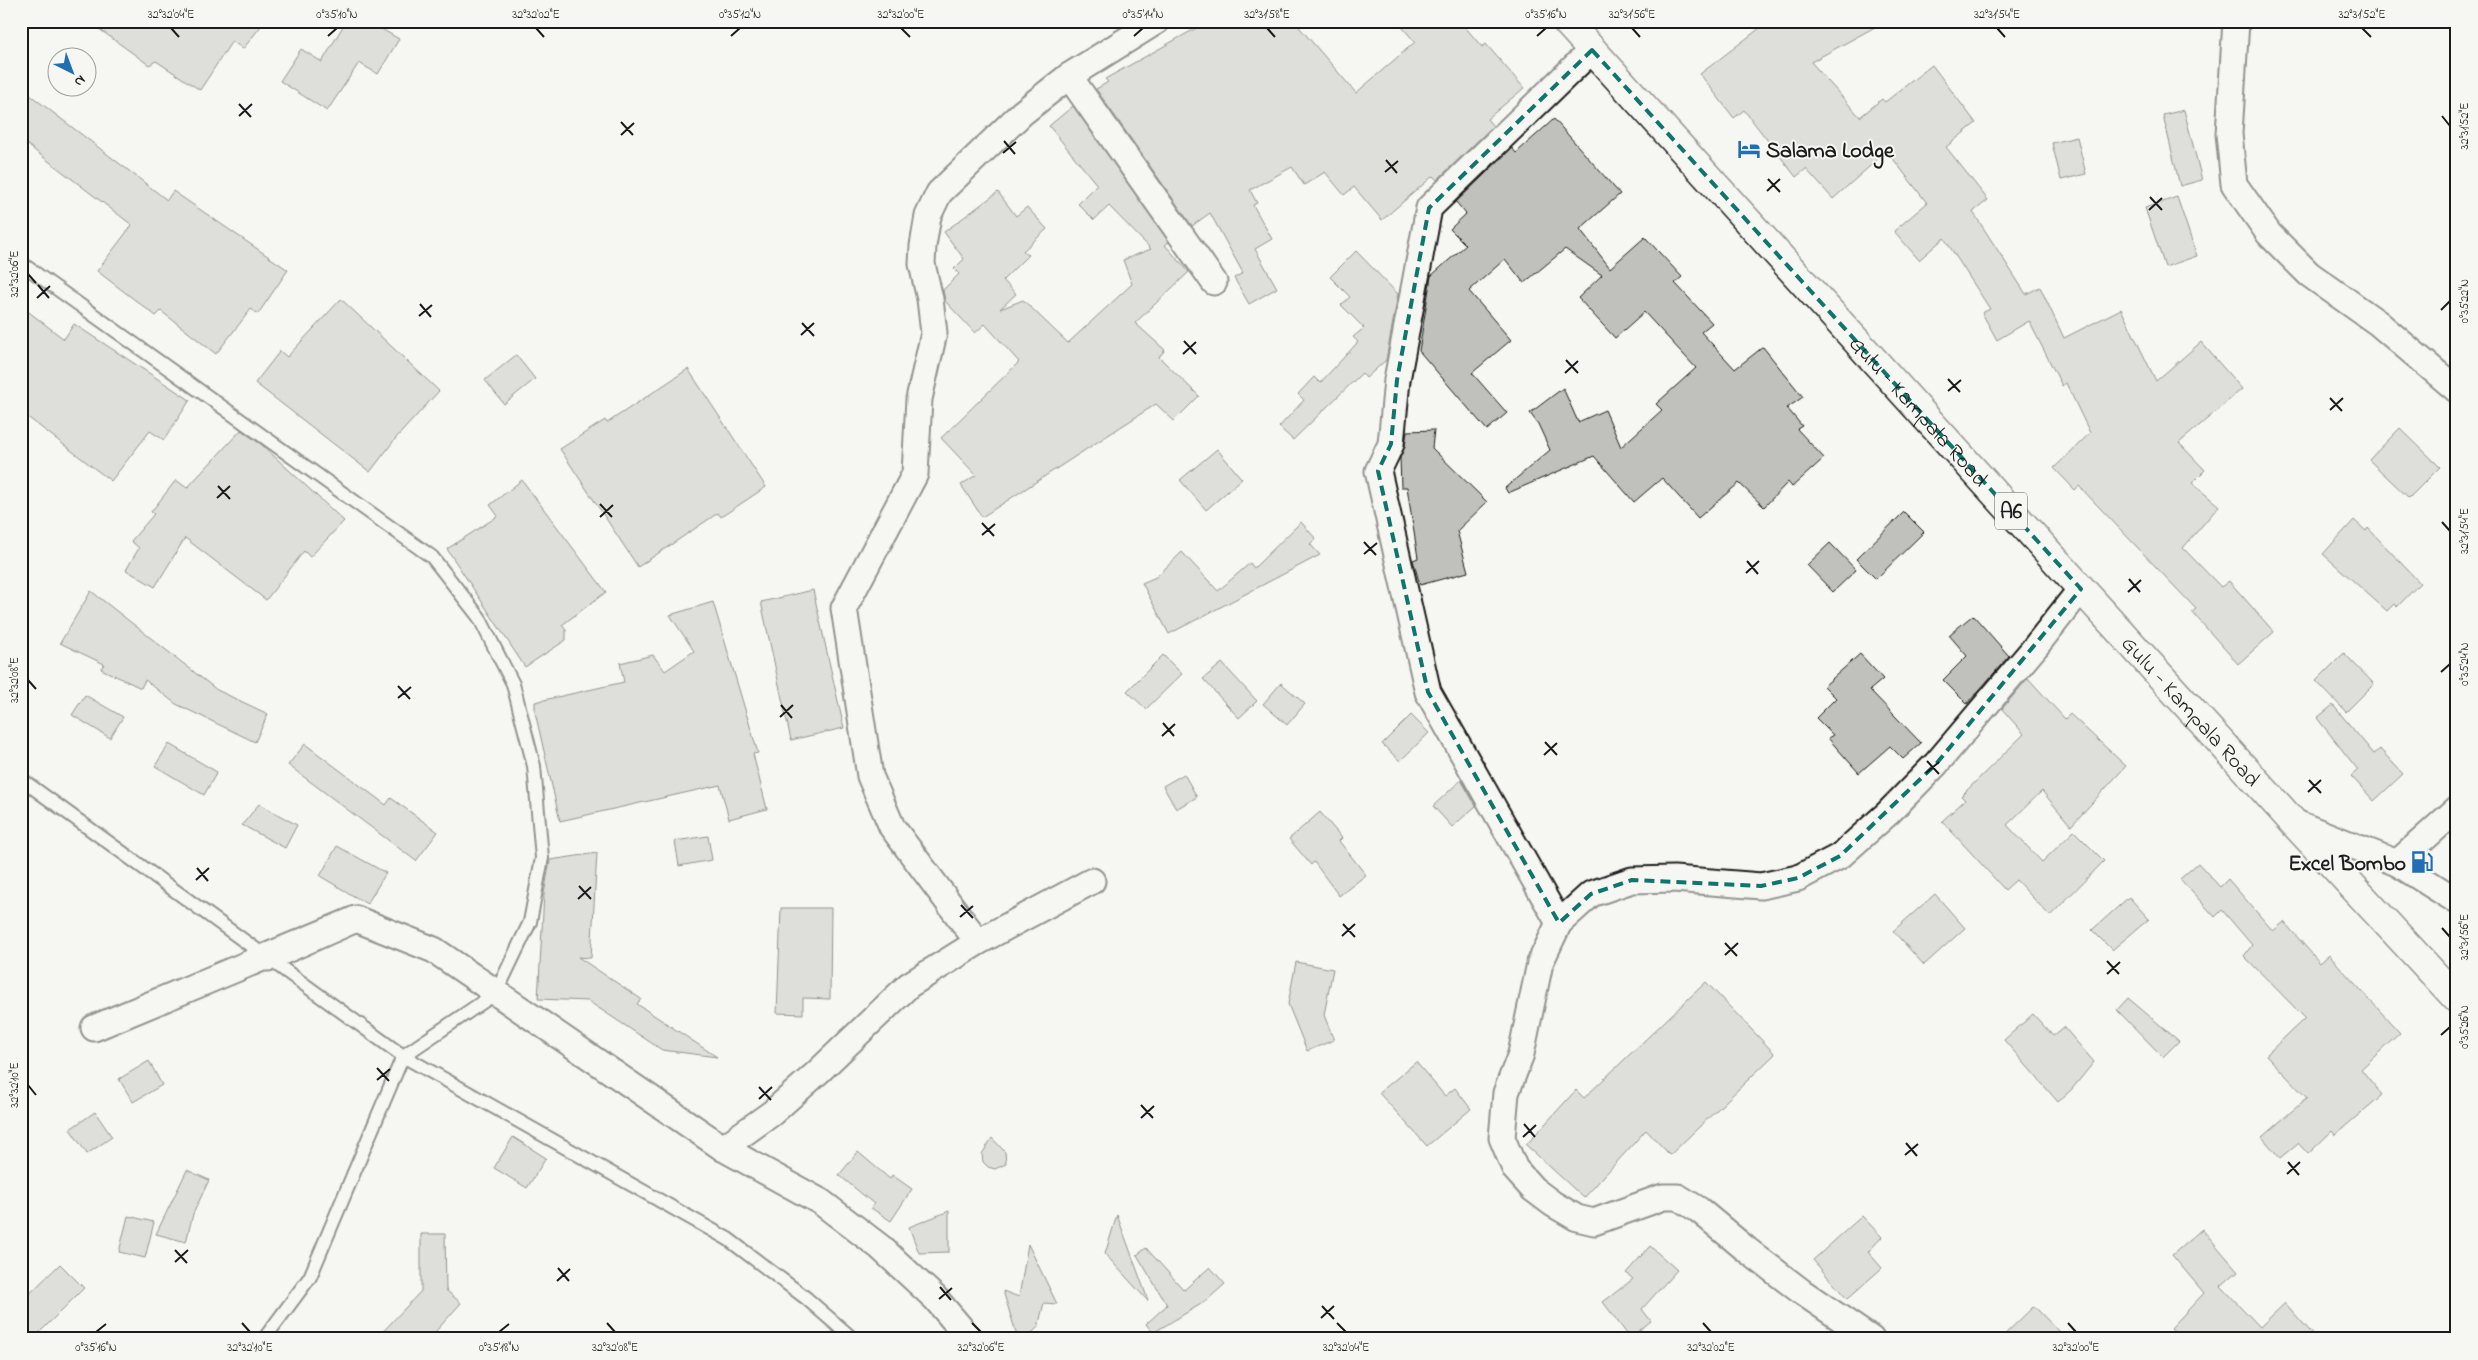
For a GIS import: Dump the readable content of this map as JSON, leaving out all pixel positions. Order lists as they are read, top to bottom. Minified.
{"streets":{"main road":["Gulu - Kampala Road","A6"]},"places":{"hotel":["Salama Lodge"],"fuel station":["Excel Bombo"]},"north":"bottom right","coordinates":["32°32'04\"E","0°35'10\"N","32°32'02\"E","0°35'12\"N","32°32'00\"E","0°35'14\"N","32°31'58\"E","0°35'16\"N","32°31'56\"E","32°31'54\"E","32°31'52\"E","32°32'06\"E","0°35'22\"N","0°35'24\"N","32°32'08\"E","0°35'26\"N","32°32'10\"E","0°35'18\"N"]}
